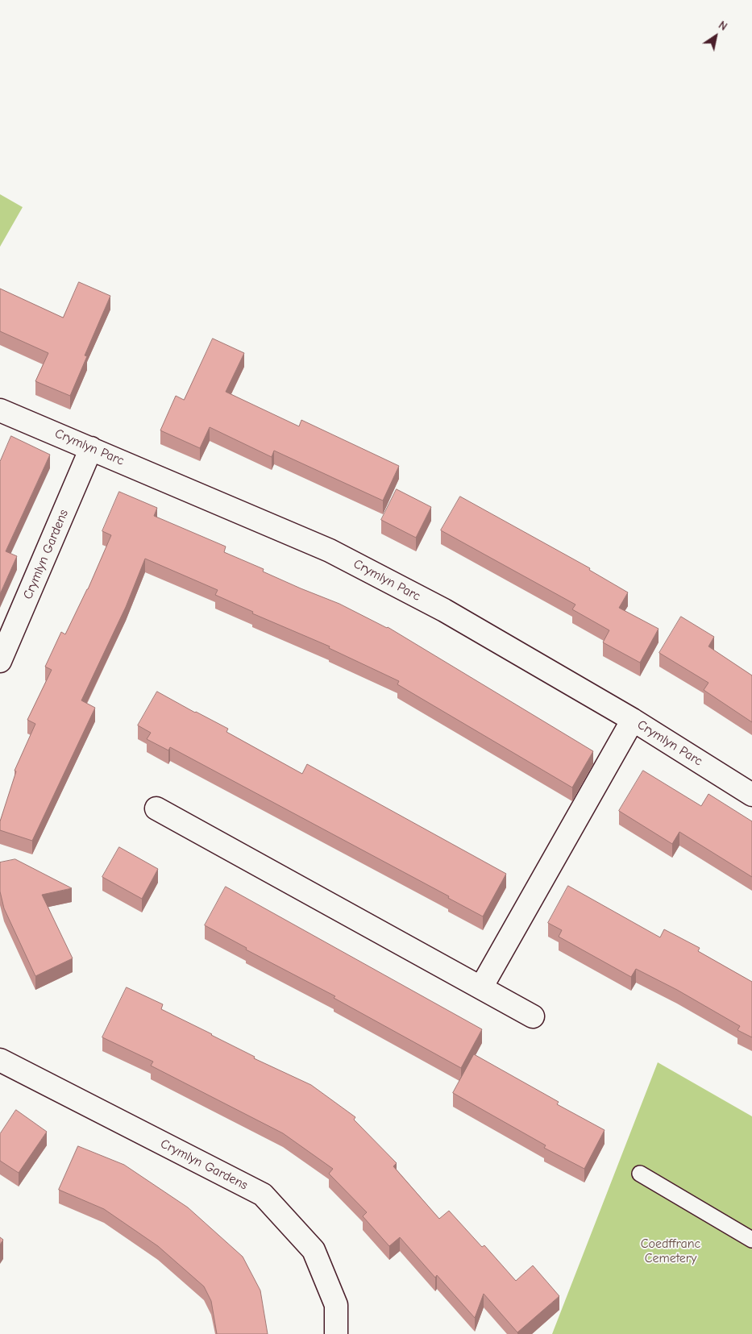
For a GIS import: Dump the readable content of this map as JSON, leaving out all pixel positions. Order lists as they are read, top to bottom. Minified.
{"streets":{"street":["Crymlyn Parc","Crymlyn Gardens"]},"crossings":[["Crymlyn Parc","Crymlyn Gardens"]],"parks":["Coedffranc Cemetery"],"north":"top right"}
